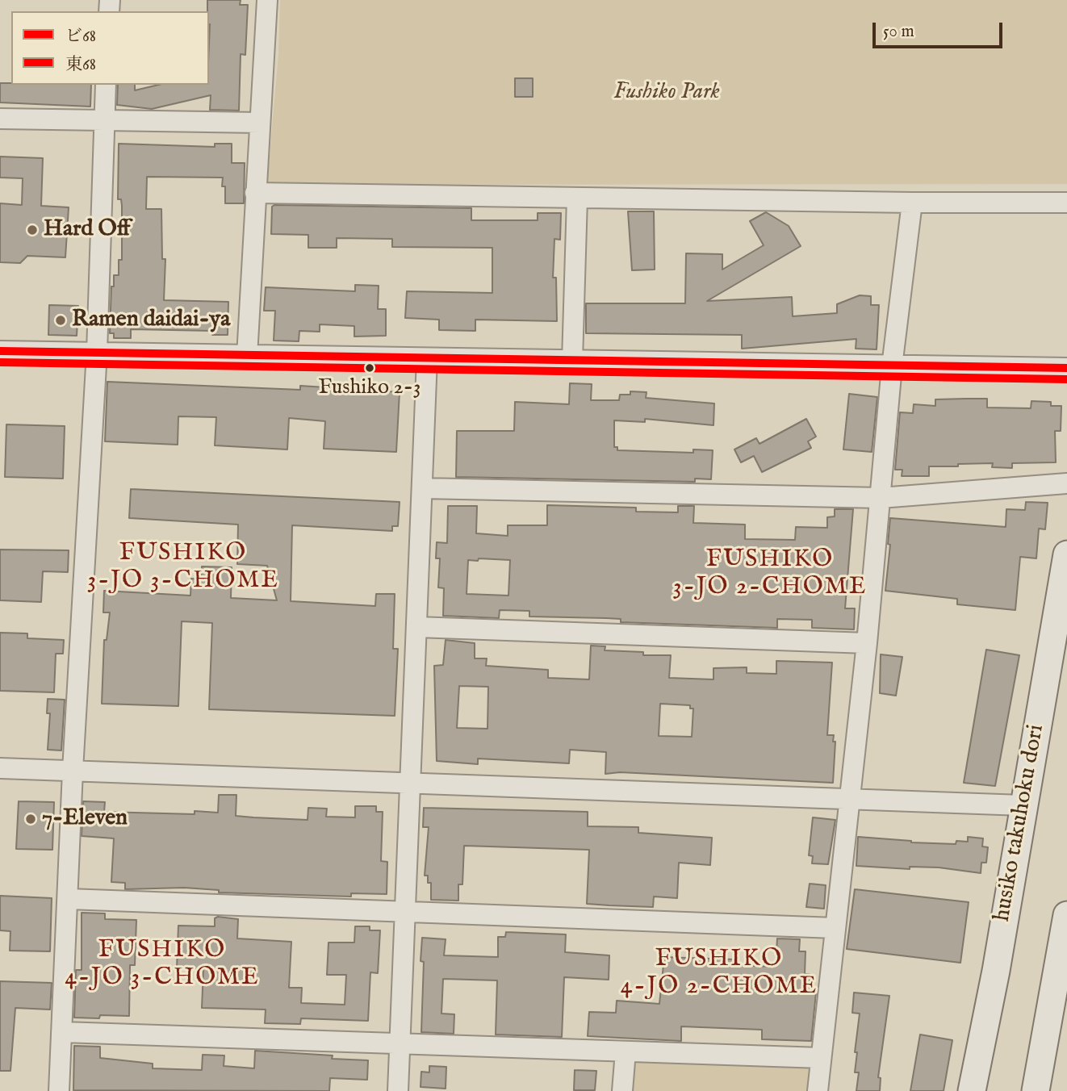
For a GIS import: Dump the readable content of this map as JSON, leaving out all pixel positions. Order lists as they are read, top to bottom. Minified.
{"streets":{"street":["husiko takuhoku dori"]},"districts":["FUSHIKO 3-JO 3-CHOME","FUSHIKO 3-JO 2-CHOME","FUSHIKO 4-JO 3-CHOME","FUSHIKO 4-JO 2-CHOME"],"parks":["Fushiko Park"],"places":["Hard Off","Ramen daidai-ya","Fushiko 2-3","7-Eleven"],"lines":["transit line ビ68","transit line 東68"],"legend":["ビ68","東68"],"scale_bar":"50 m"}
